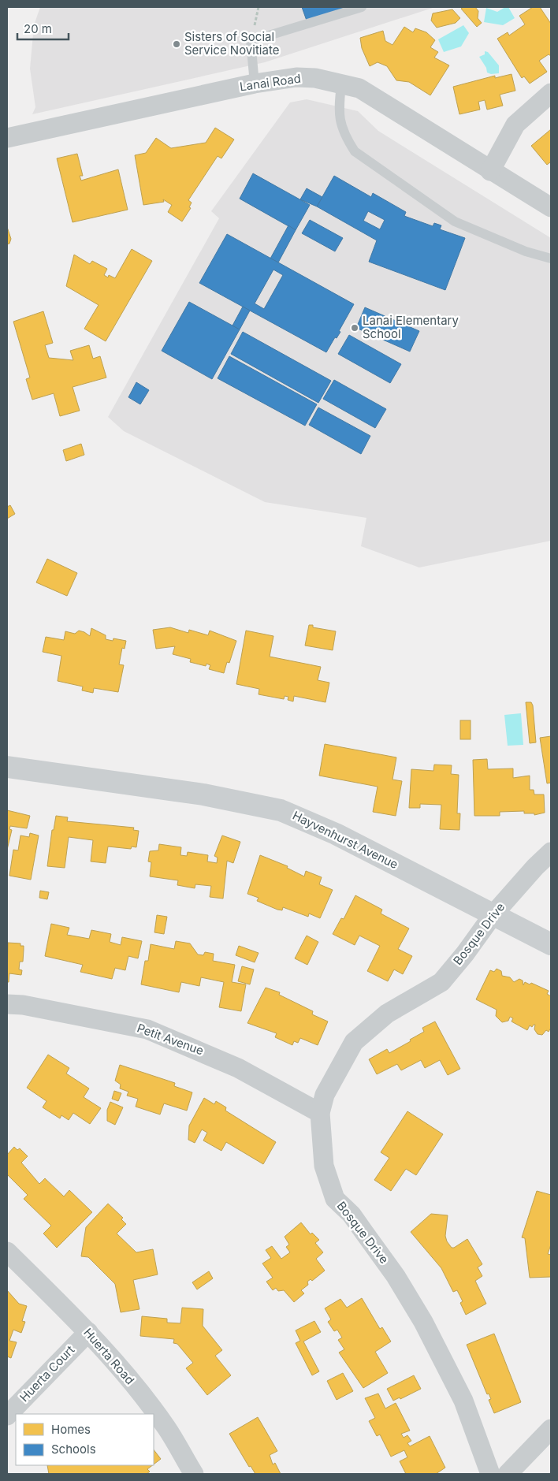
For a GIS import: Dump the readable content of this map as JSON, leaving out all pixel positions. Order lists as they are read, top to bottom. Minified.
{"streets":{"main road":["Hayvenhurst Avenue"],"street":["Lanai Road","Bosque Drive","Petit Avenue","Huerta Road","Huerta Court"]},"crossings":[["Hayvenhurst Avenue","Bosque Drive"],["Bosque Drive","Petit Avenue"],["Huerta Road","Huerta Court"]],"places":["Sisters of Social Service Novitiate","Lanai Elementary School"],"legend":["Homes","Schools"],"scale_bar":"20 m"}
